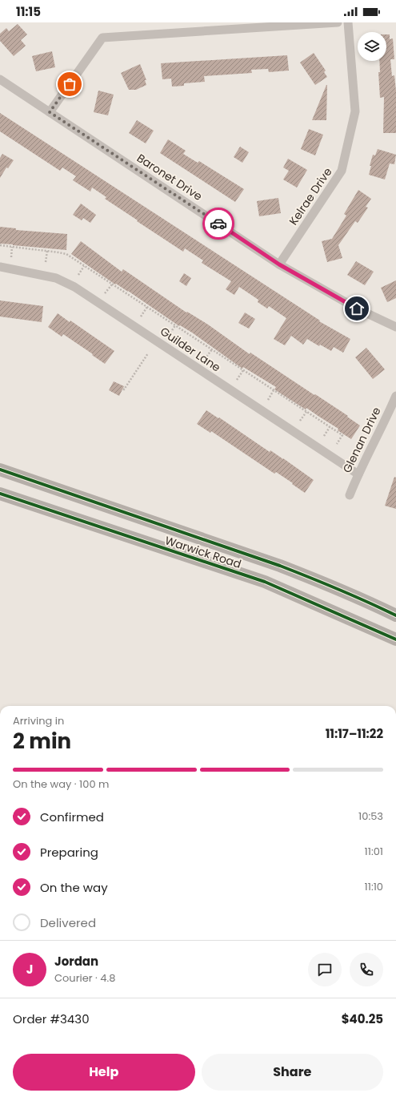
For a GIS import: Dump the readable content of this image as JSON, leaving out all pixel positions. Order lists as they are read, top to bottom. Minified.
{"streets":{"main road":["Warwick Road"],"street":["Baronet Drive","Kelrae Drive","Guilder Lane","Glenan Drive"]},"crossings":[["Baronet Drive","Kelrae Drive"],["Guilder Lane","Glenan Drive"]],"page":{"status":"11:15","heading":["2 min","Arriving in","11:17–11:22"],"panel":["Jordan","Courier · 4.8","Order #3430","$40.25"],"bar":"On the way · 100 m","list":[["Confirmed","10:53"],["Preparing","11:01"],["On the way","11:10"],"Delivered"],"round":"J","buttons":["Help","Share"]}}
